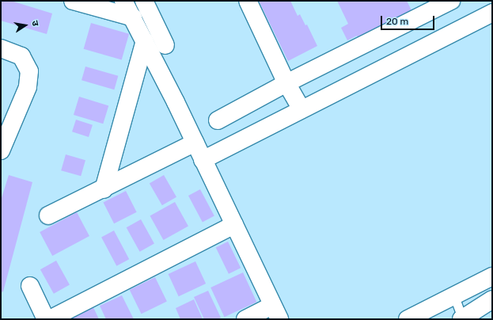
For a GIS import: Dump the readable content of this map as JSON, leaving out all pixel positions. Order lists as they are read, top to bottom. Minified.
{"scale_bar":"20 m","north":"right"}
